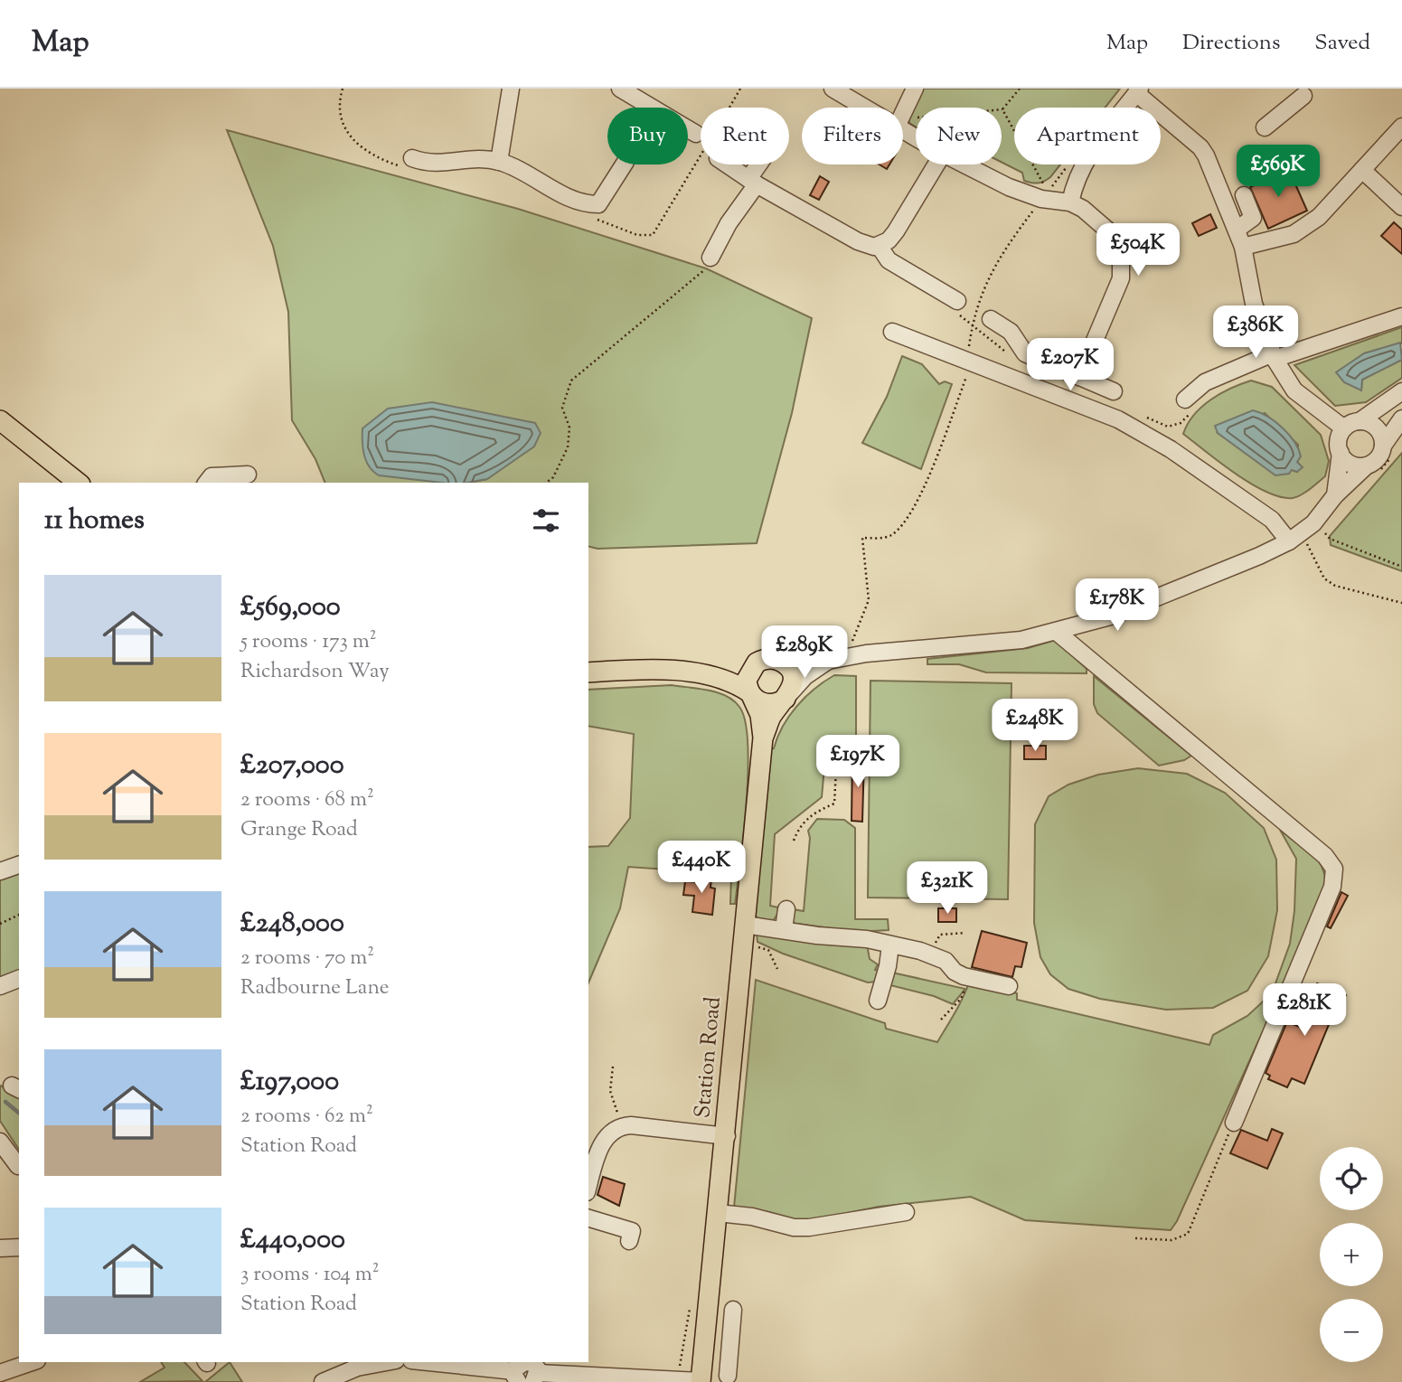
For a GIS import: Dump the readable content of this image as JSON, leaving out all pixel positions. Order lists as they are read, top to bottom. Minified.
{"streets":{"main road":["Station Road"]},"page":{"header":"Map","nav":["Map","Directions","Saved"],"chip":["Buy","Rent","Filters","New","Apartment"],"price":["£569K","£504K","£386K","£207K","£178K","£289K","£248K","£197K","£440K","£321K","£281K"],"heading":"11 homes","list":[{"name":"£569,000","note":"5 rooms · 173 m² · Richardson Way"},{"name":"£207,000","note":"2 rooms · 68 m² · Grange Road"},{"name":"£248,000","note":"2 rooms · 70 m² · Radbourne Lane"},{"name":"£197,000","note":"2 rooms · 62 m² · Station Road"},{"name":"£440,000","note":"3 rooms · 104 m² · Station Road"}],"map_buttons":["+","−"]}}
